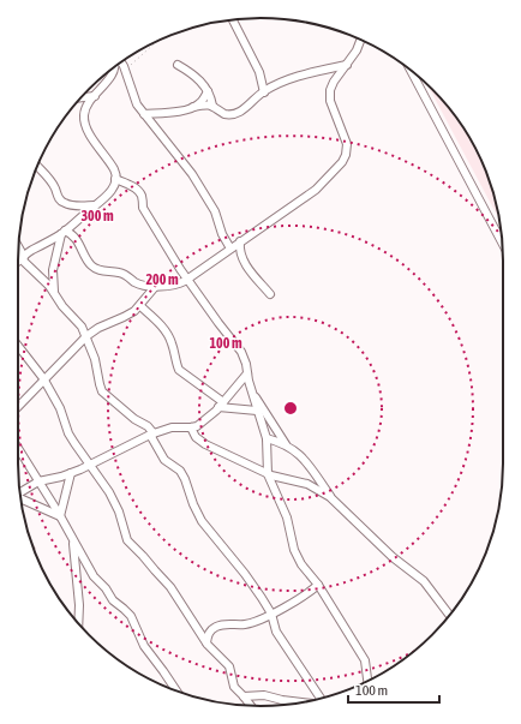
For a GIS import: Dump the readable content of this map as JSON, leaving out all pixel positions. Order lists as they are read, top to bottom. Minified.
{"scale_bar":"100 m","rings":["300 m","200 m","100 m"]}
